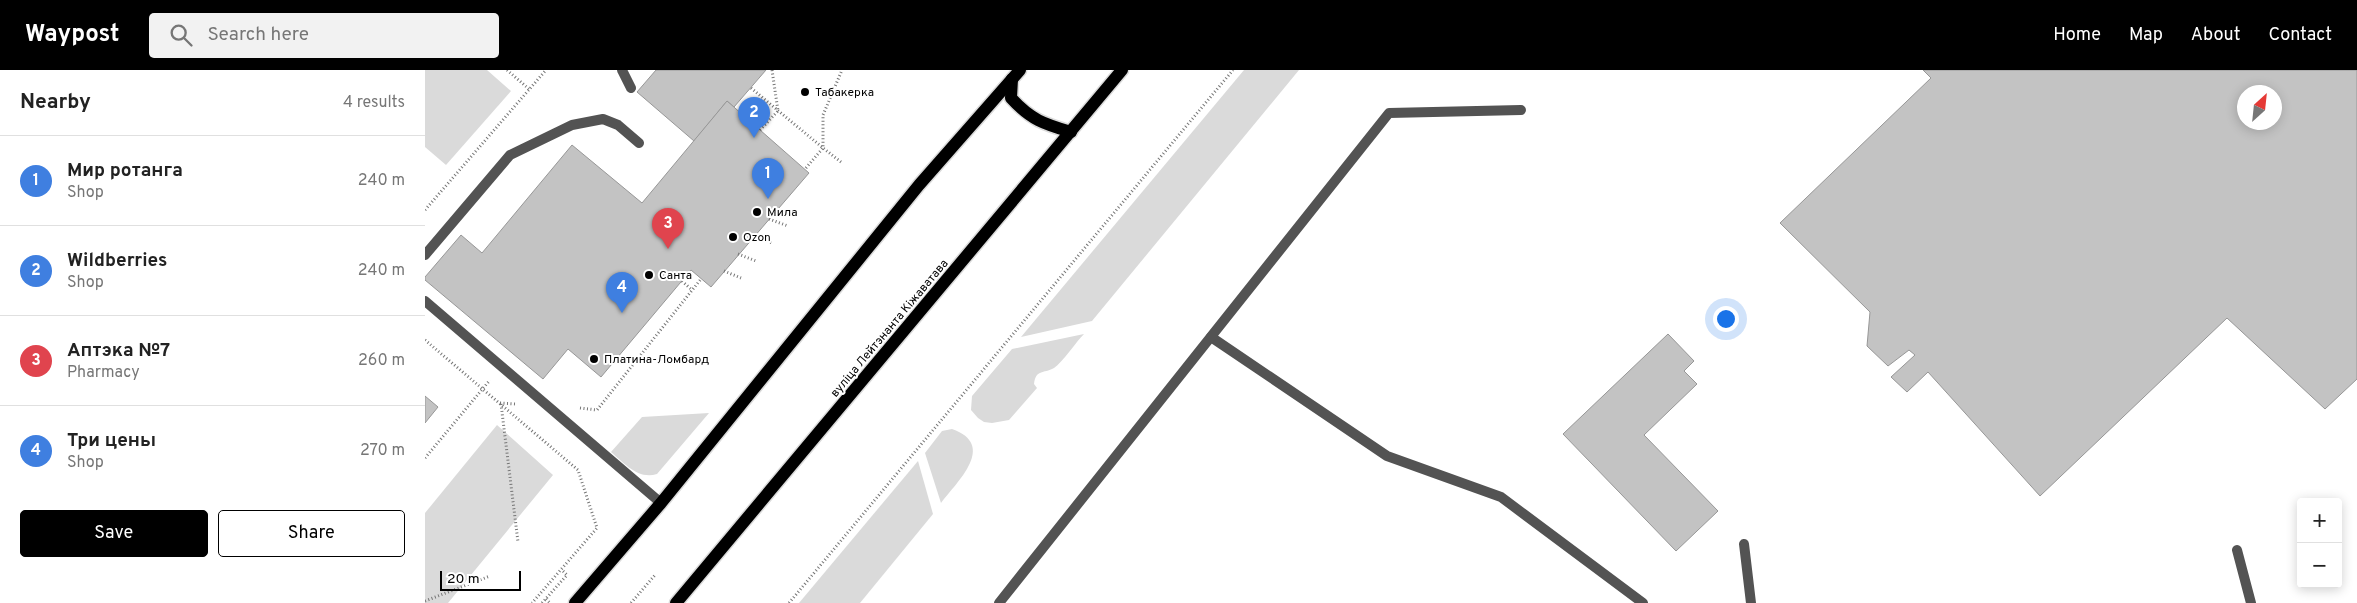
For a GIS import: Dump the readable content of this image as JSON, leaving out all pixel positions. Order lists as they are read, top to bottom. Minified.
{"streets":{"main road":["вуліца Лейтэнанта Кіжаватава"]},"places":["Табакерка","Мила","Ozon","Санта","Платина-Ломбард"],"scale_bar":"20 m","north":"top right","page":{"header":"Waypost","search":"Search here","nav":["Home","Map","About","Contact"],"heading":["Nearby","4 results"],"pins":["2","1","3","4"],"list":[{"mark":"1","name":"Мир ротанга","note":"Shop","value":"240 m"},{"mark":"2","name":"Wildberries","note":"Shop","value":"240 m"},{"mark":"3","name":"Аптэка №7","note":"Pharmacy","value":"260 m"},{"mark":"4","name":"Три цены","note":"Shop","value":"270 m"}],"buttons":["Save","Share"],"map_buttons":["+","−"],"scale":"20 m"}}
